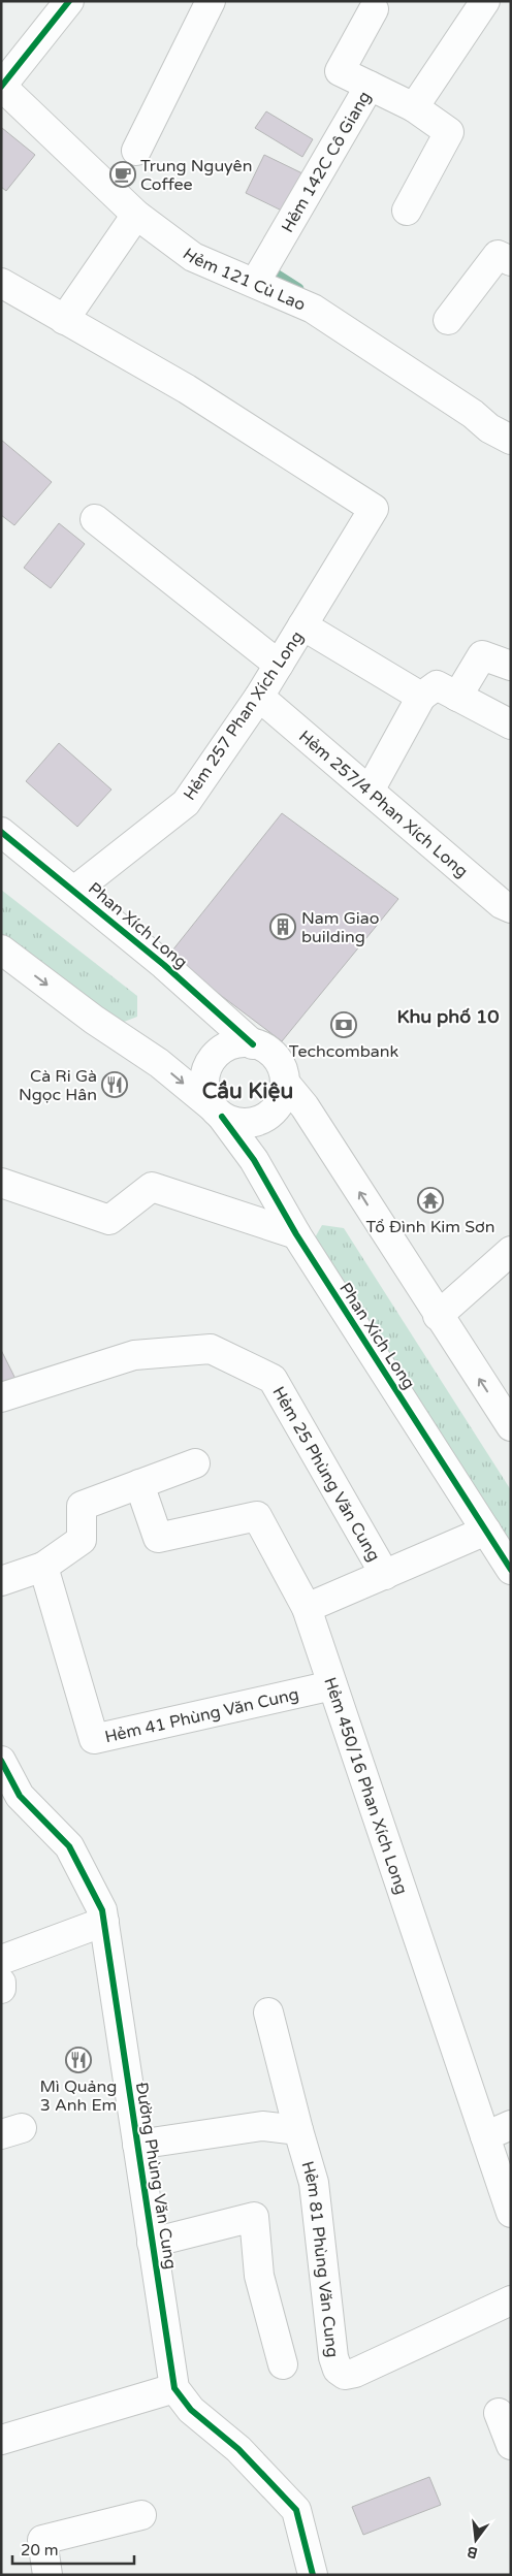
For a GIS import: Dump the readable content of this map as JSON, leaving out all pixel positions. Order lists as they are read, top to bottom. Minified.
{"streets":{"street":["Hẻm 142C Cô Giang","Hẻm 121 Cù Lao","Hẻm 257 Phan Xích Long","Hẻm 257/4 Phan Xích Long","Phan Xích Long","Hẻm 25 Phùng Văn Cung","Hẻm 41 Phùng Văn Cung","Hẻm 450/16 Phan Xích Long","Đường Phùng Văn Cung","Hẻm 81 Phùng Văn Cung"]},"crossings":[["Hẻm 142C Cô Giang","Hẻm 121 Cù Lao"],["Hẻm 257 Phan Xích Long","Hẻm 257/4 Phan Xích Long"],["Hẻm 257 Phan Xích Long","Phan Xích Long"],["Hẻm 41 Phùng Văn Cung","Hẻm 450/16 Phan Xích Long"]],"districts":["Khu phố 10","Cầu Kiệu"],"places":{"cafe":["Trung Nguyên Coffee"],"building":["Nam Giao building"],"bank":["Techcombank"],"restaurant":["Cà Ri Gà Ngọc Hân","Mì Quảng 3 Anh Em"],"temple":["Tổ Đình Kim Sơn"]},"scale_bar":"20 m","north":"bottom"}
